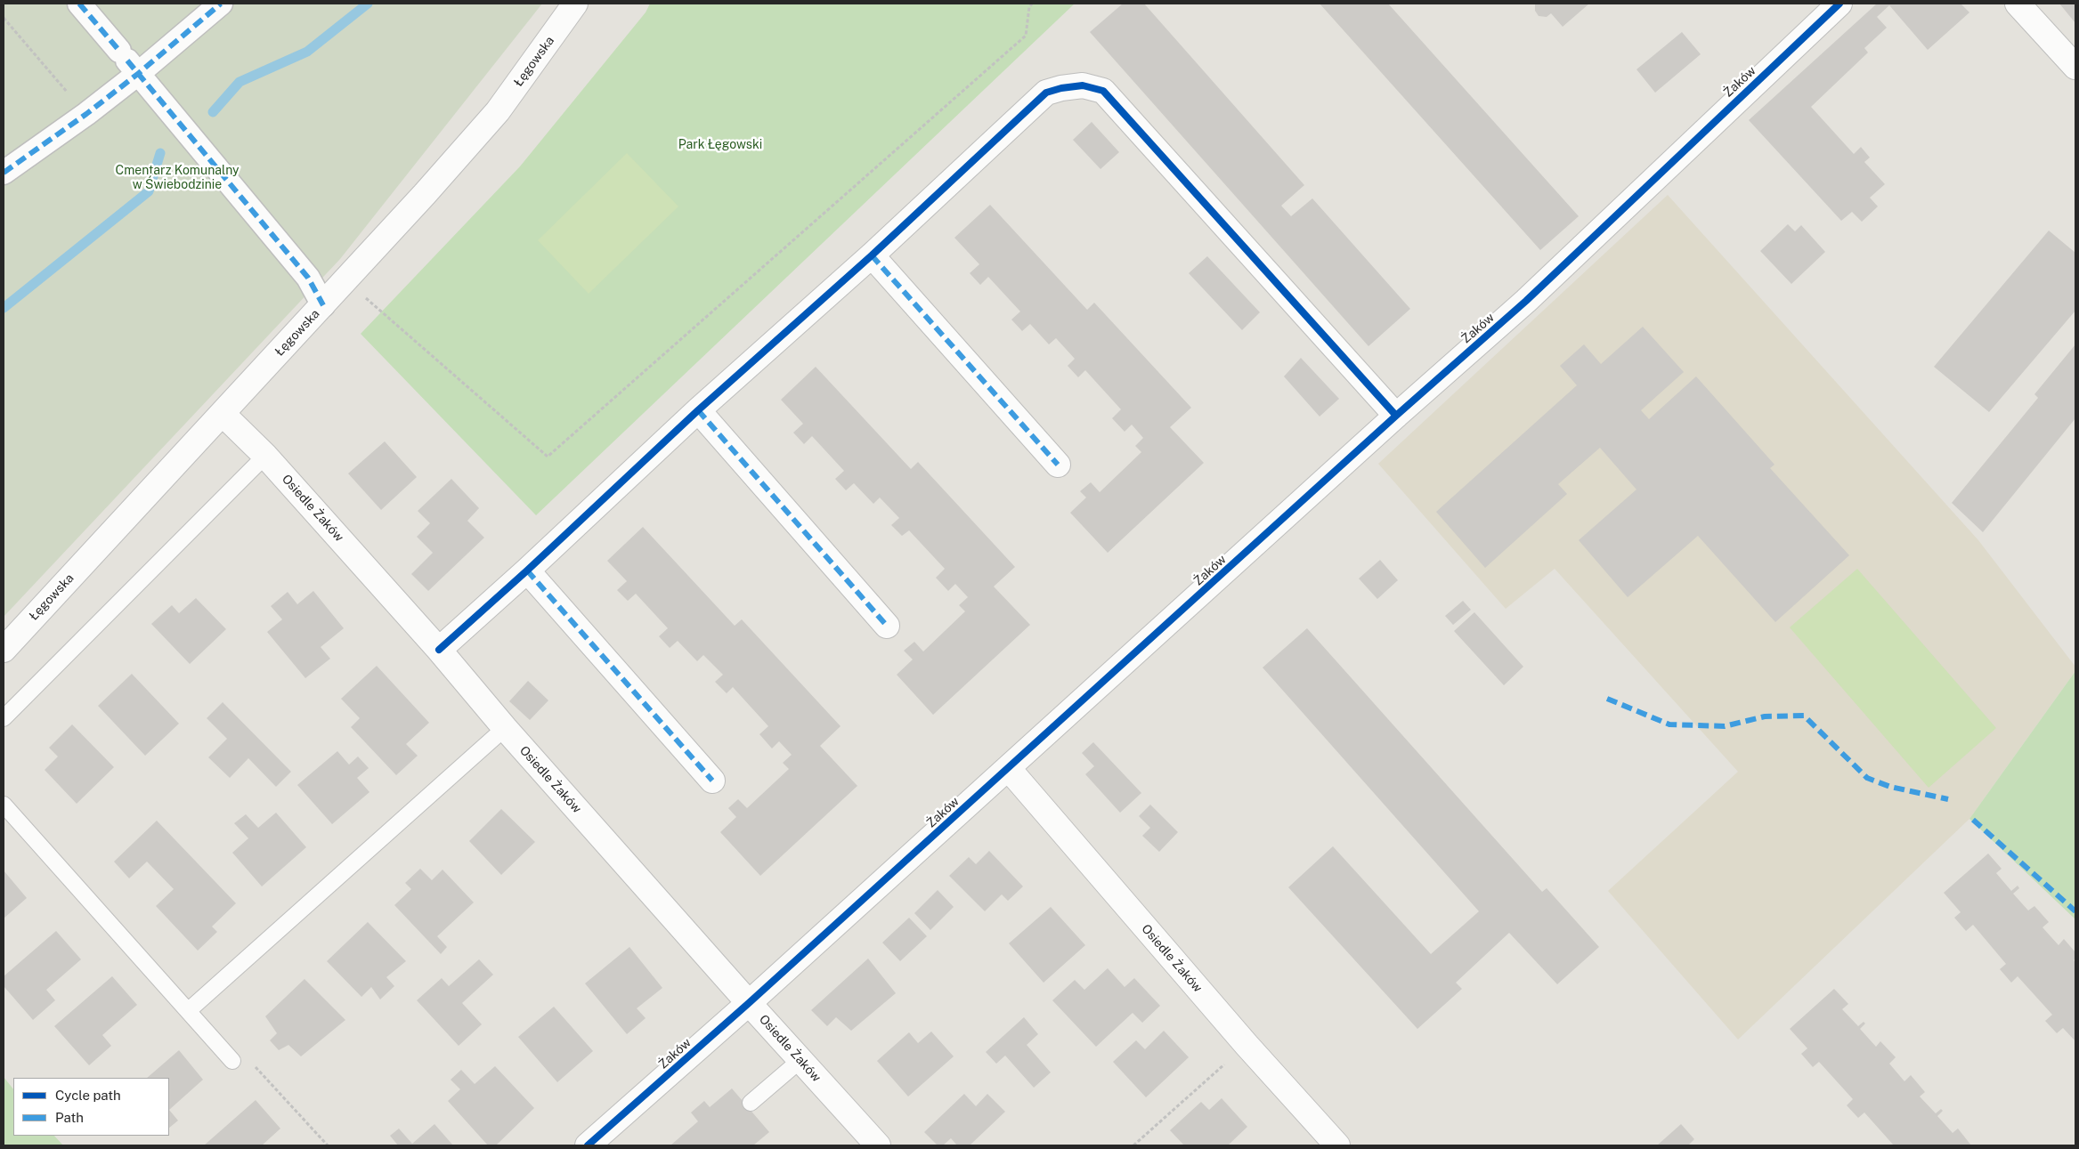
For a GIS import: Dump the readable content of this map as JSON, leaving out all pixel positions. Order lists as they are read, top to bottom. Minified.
{"streets":{"street":["Łęgowska","Żaków","Osiedle Żaków"]},"crossings":[["Łęgowska","Osiedle Żaków"],["Żaków","Osiedle Żaków"]],"parks":["Park Łęgowski","Cmentarz Komunalny w Świebodzinie"],"legend":["Cycle path","Path"]}
